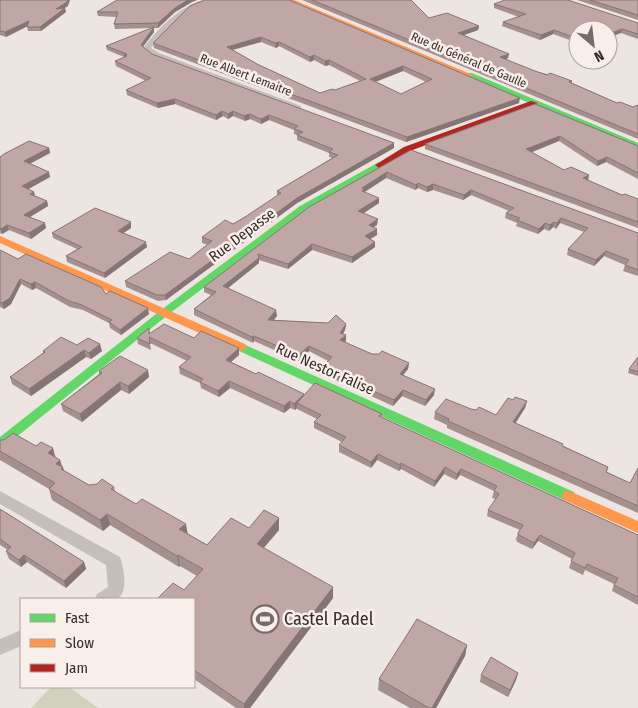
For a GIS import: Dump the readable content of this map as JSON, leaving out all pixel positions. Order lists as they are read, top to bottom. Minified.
{"streets":{"street":["Rue du Général de Gaulle","Rue Albert Lemaitre","Rue Depasse","Rue Nestor Falise"]},"crossings":[["Rue du Général de Gaulle","Rue Depasse"],["Rue Depasse","Rue Nestor Falise"]],"places":{"sports":["Castel Padel"]},"legend":["Fast","Slow","Jam"],"north":"bottom right"}
